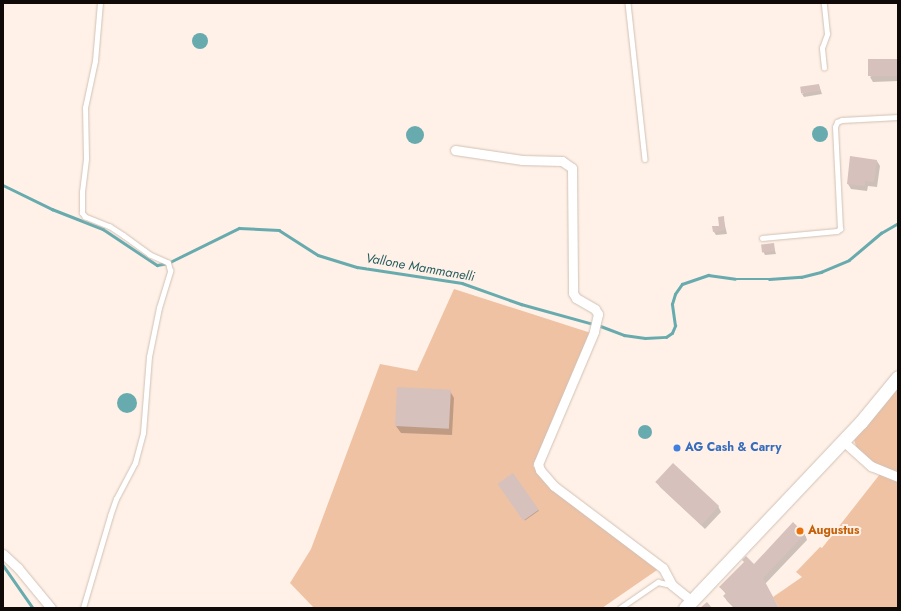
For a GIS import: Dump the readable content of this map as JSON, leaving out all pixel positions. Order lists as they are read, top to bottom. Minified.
{"water":["Vallone Mammanelli"],"places":["AG Cash & Carry","Augustus"]}
